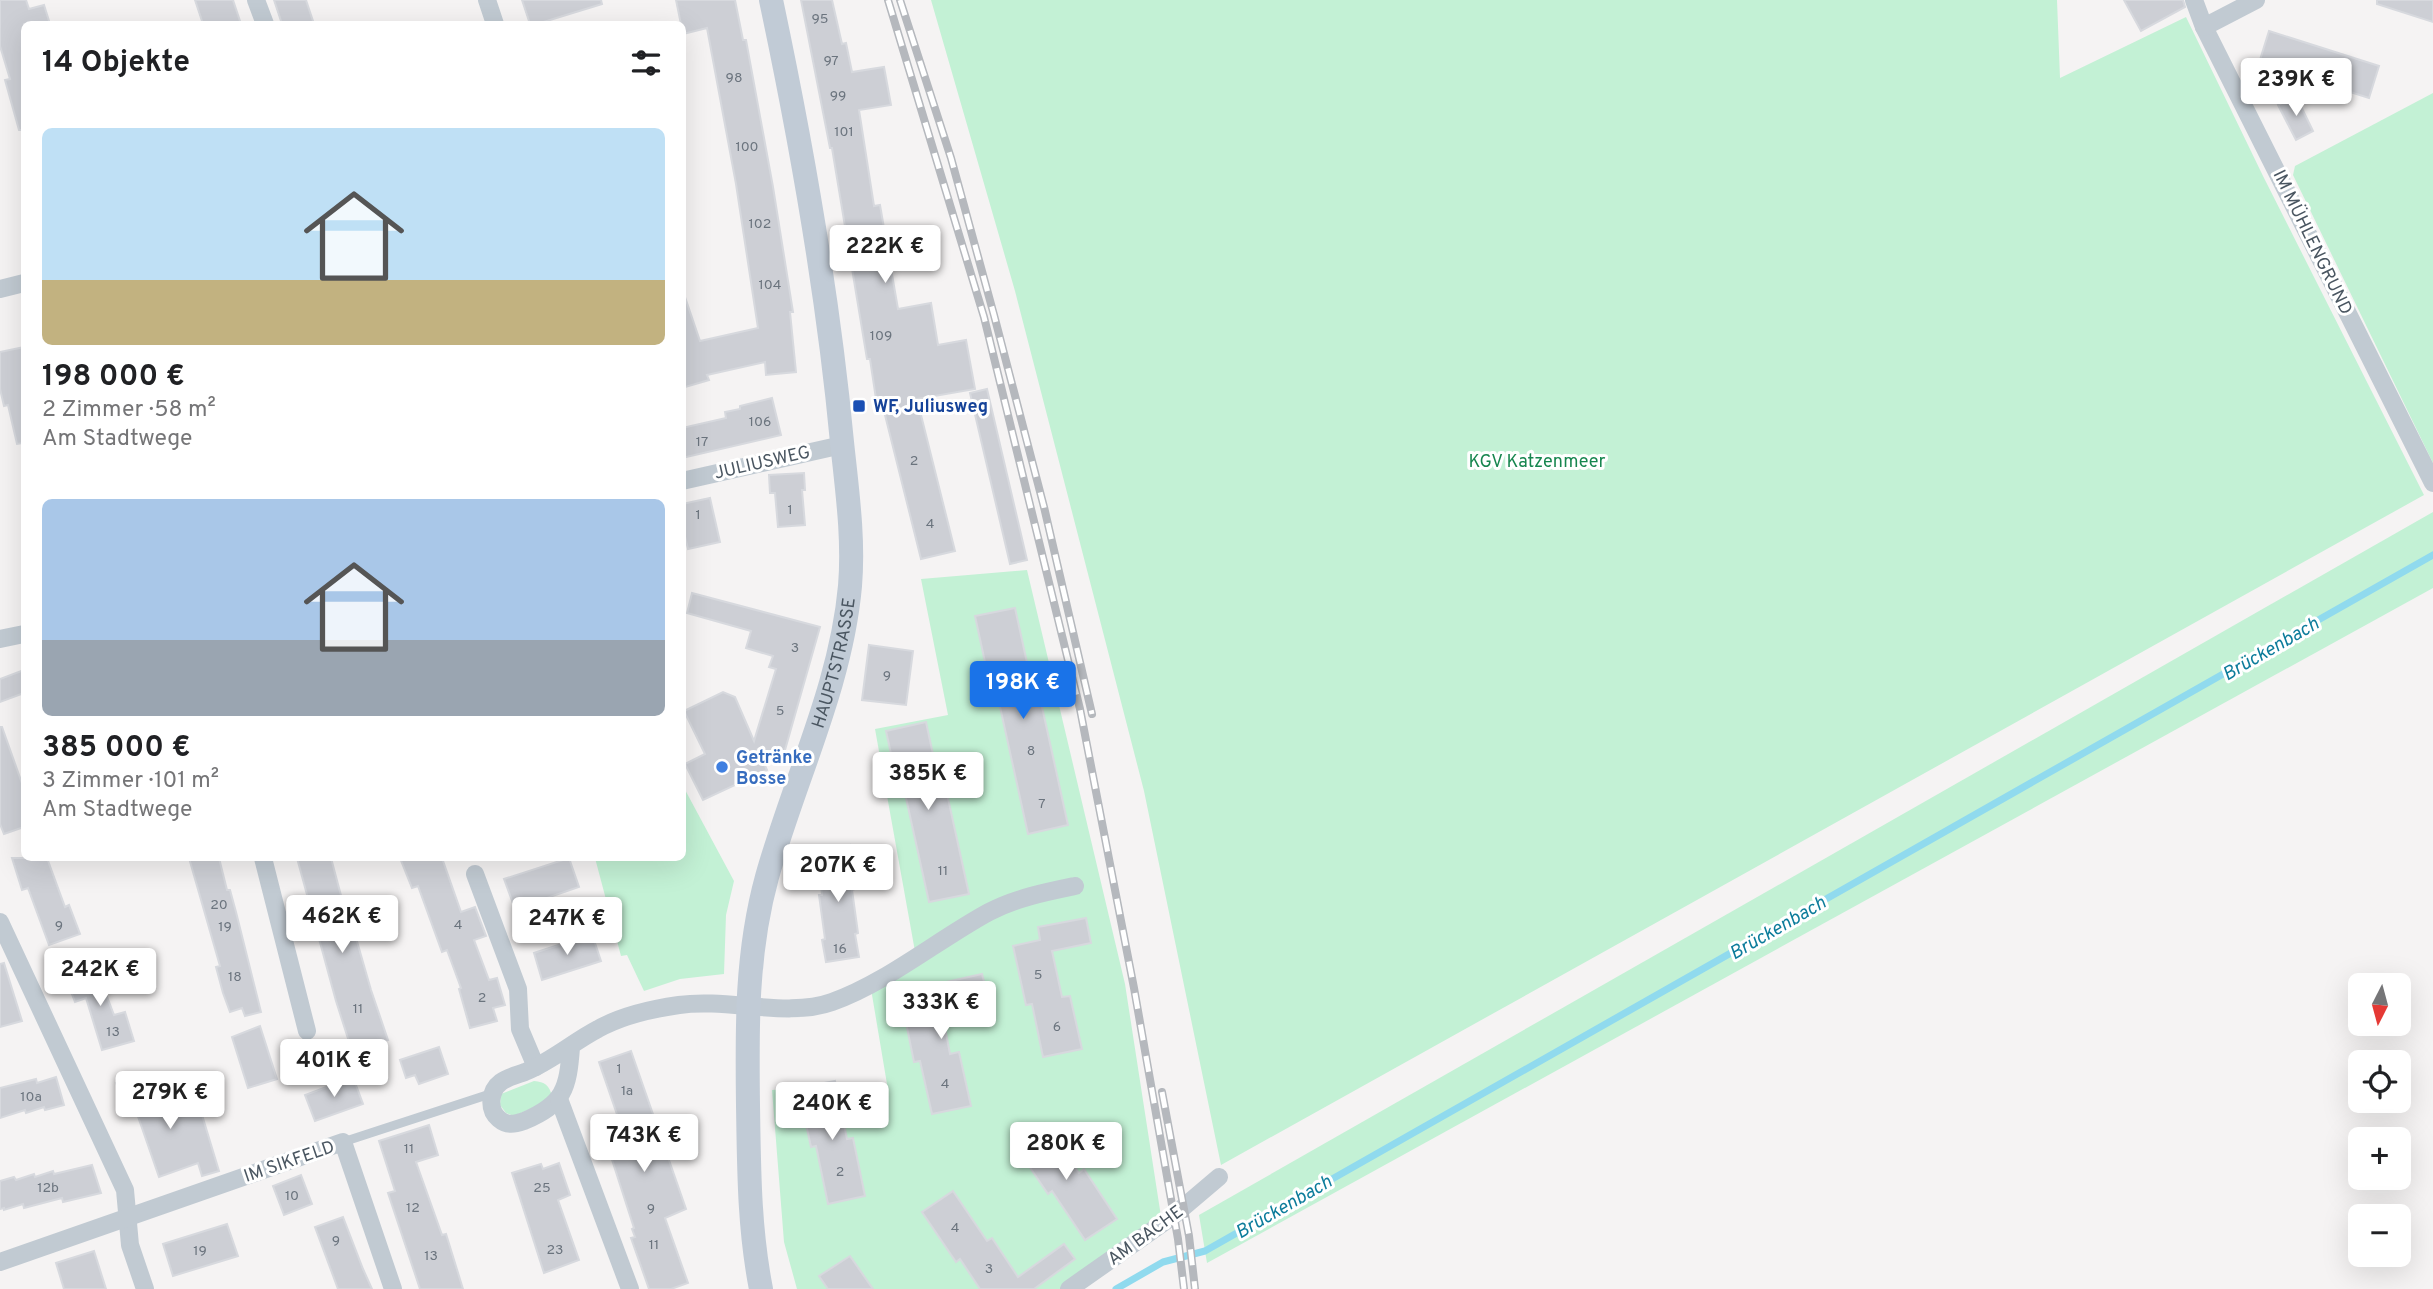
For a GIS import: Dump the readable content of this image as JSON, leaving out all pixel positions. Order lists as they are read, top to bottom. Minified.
{"streets":{"street":["IM MÜHLENGRUND","JULIUSWEG","HAUPTSTRASSE","IM SIKFELD","AM BACHE"]},"crossings":[["JULIUSWEG","HAUPTSTRASSE"]],"water":["Brückenbach"],"parks":["KGV Katzenmeer"],"places":{"transit":["WF, Juliusweg"],"other":["Getränke Bosse"]},"house_numbers":["95","97","98","99","101","100","102","104","109","106","17","2","1","1","4","3","9","5","8","7","11","20","4","9","19","16","5","18","2","11","6","13","1","4","1a","10a","11","2","12b","25","10","12","9","4","9","11","23","19","13","3"],"north":"bottom","page":{"heading":"14 Objekte","price":["239K €","222K €","198K €","385K €","207K €","462K €","247K €","242K €","333K €","401K €","279K €","240K €","743K €","280K €"],"list":[{"name":"198 000 €","note":"2 Zimmer · 58 m² · Am Stadtwege"},{"name":"385 000 €","note":"3 Zimmer · 101 m² · Am Stadtwege"}],"map_buttons":["+","−"]}}
